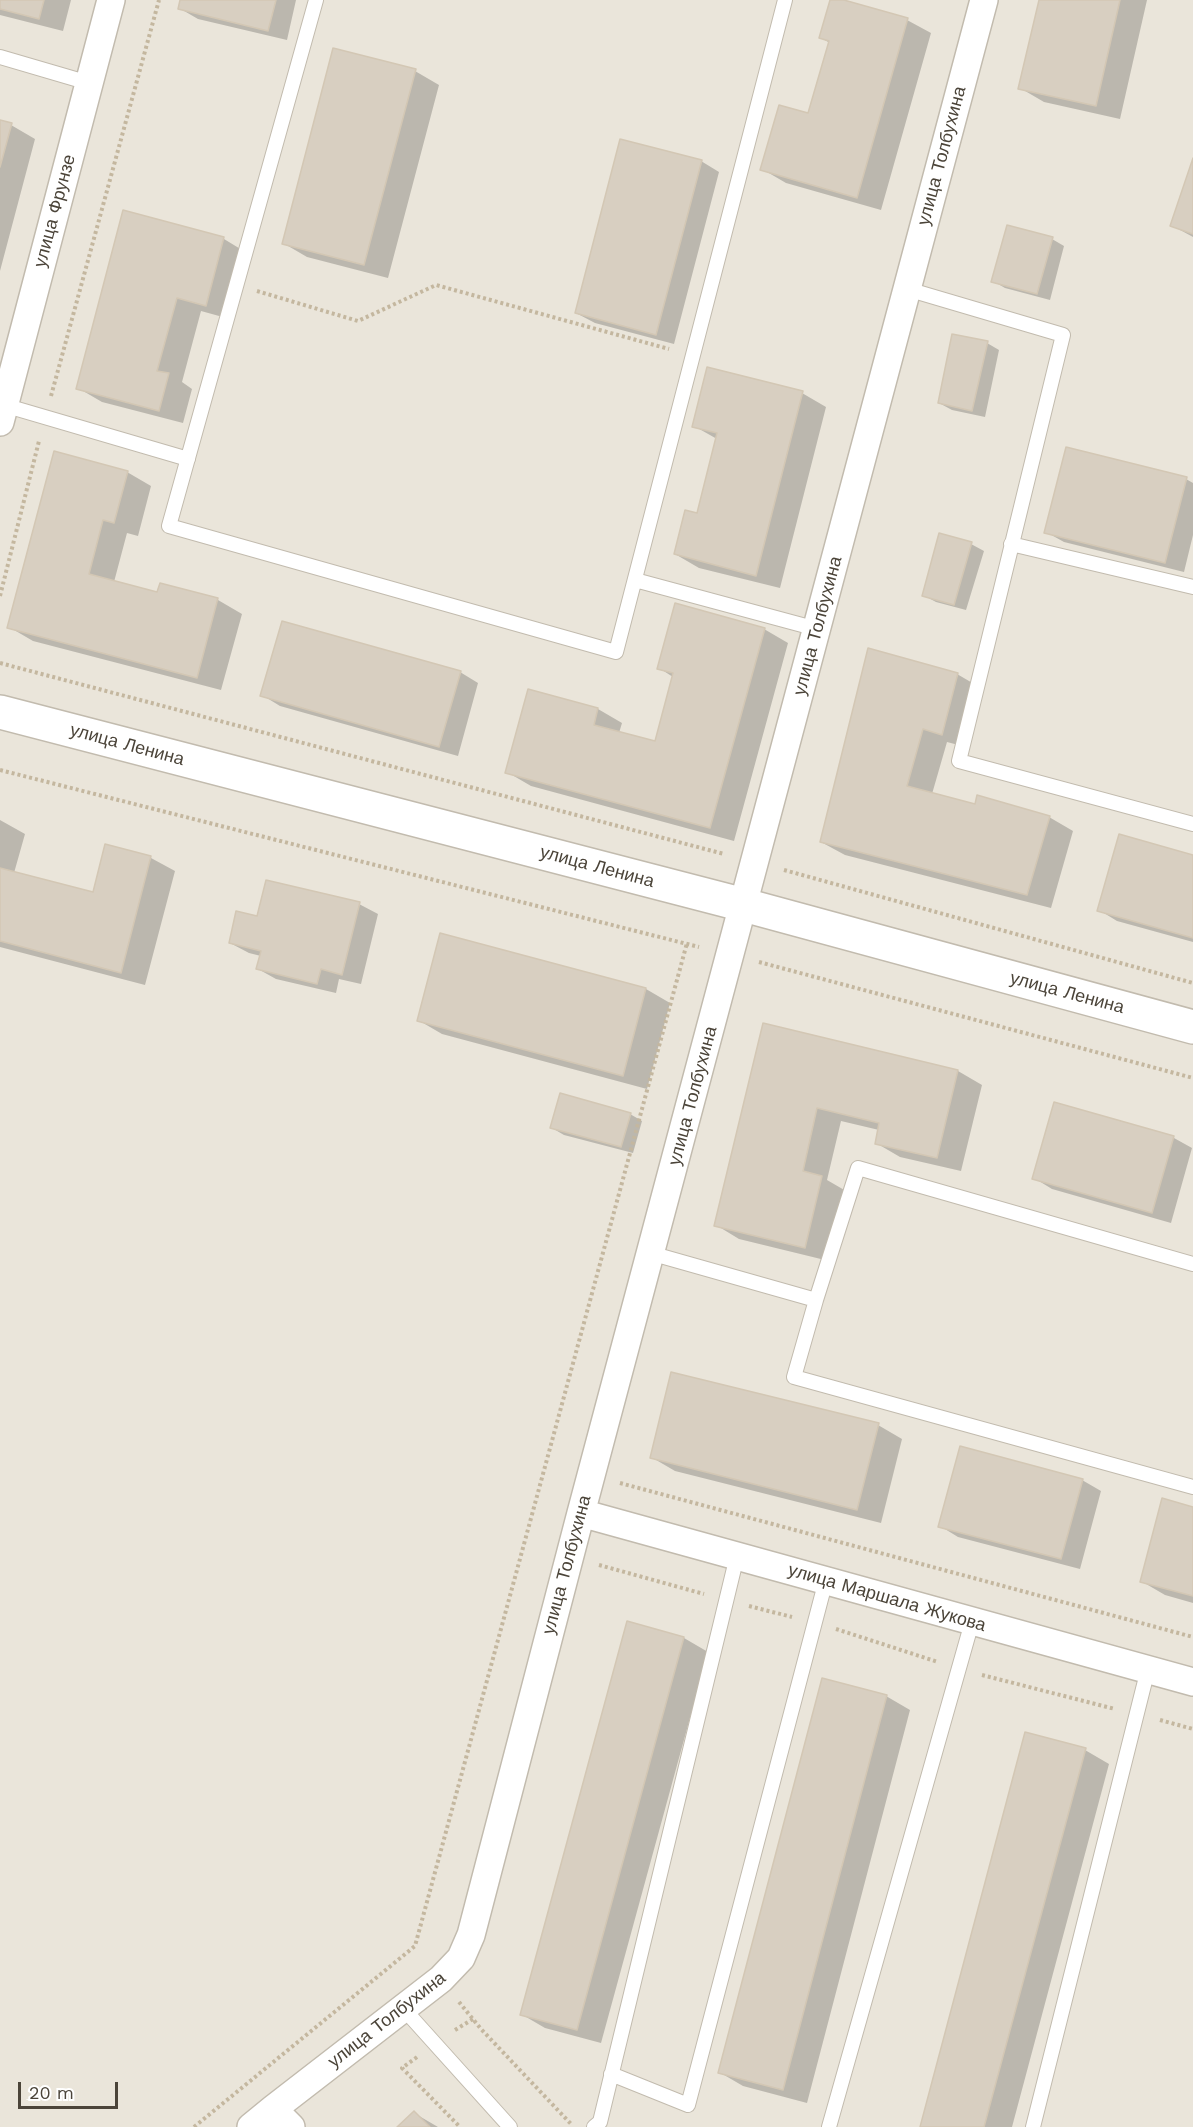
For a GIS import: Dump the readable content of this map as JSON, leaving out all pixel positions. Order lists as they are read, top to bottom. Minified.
{"streets":{"street":["улица Толбухина","улица Фрунзе","улица Ленина","улица Маршала Жукова"]},"crossings":[["улица Толбухина","улица Ленина"],["улица Толбухина","улица Маршала Жукова"]],"scale_bar":"20 m"}
